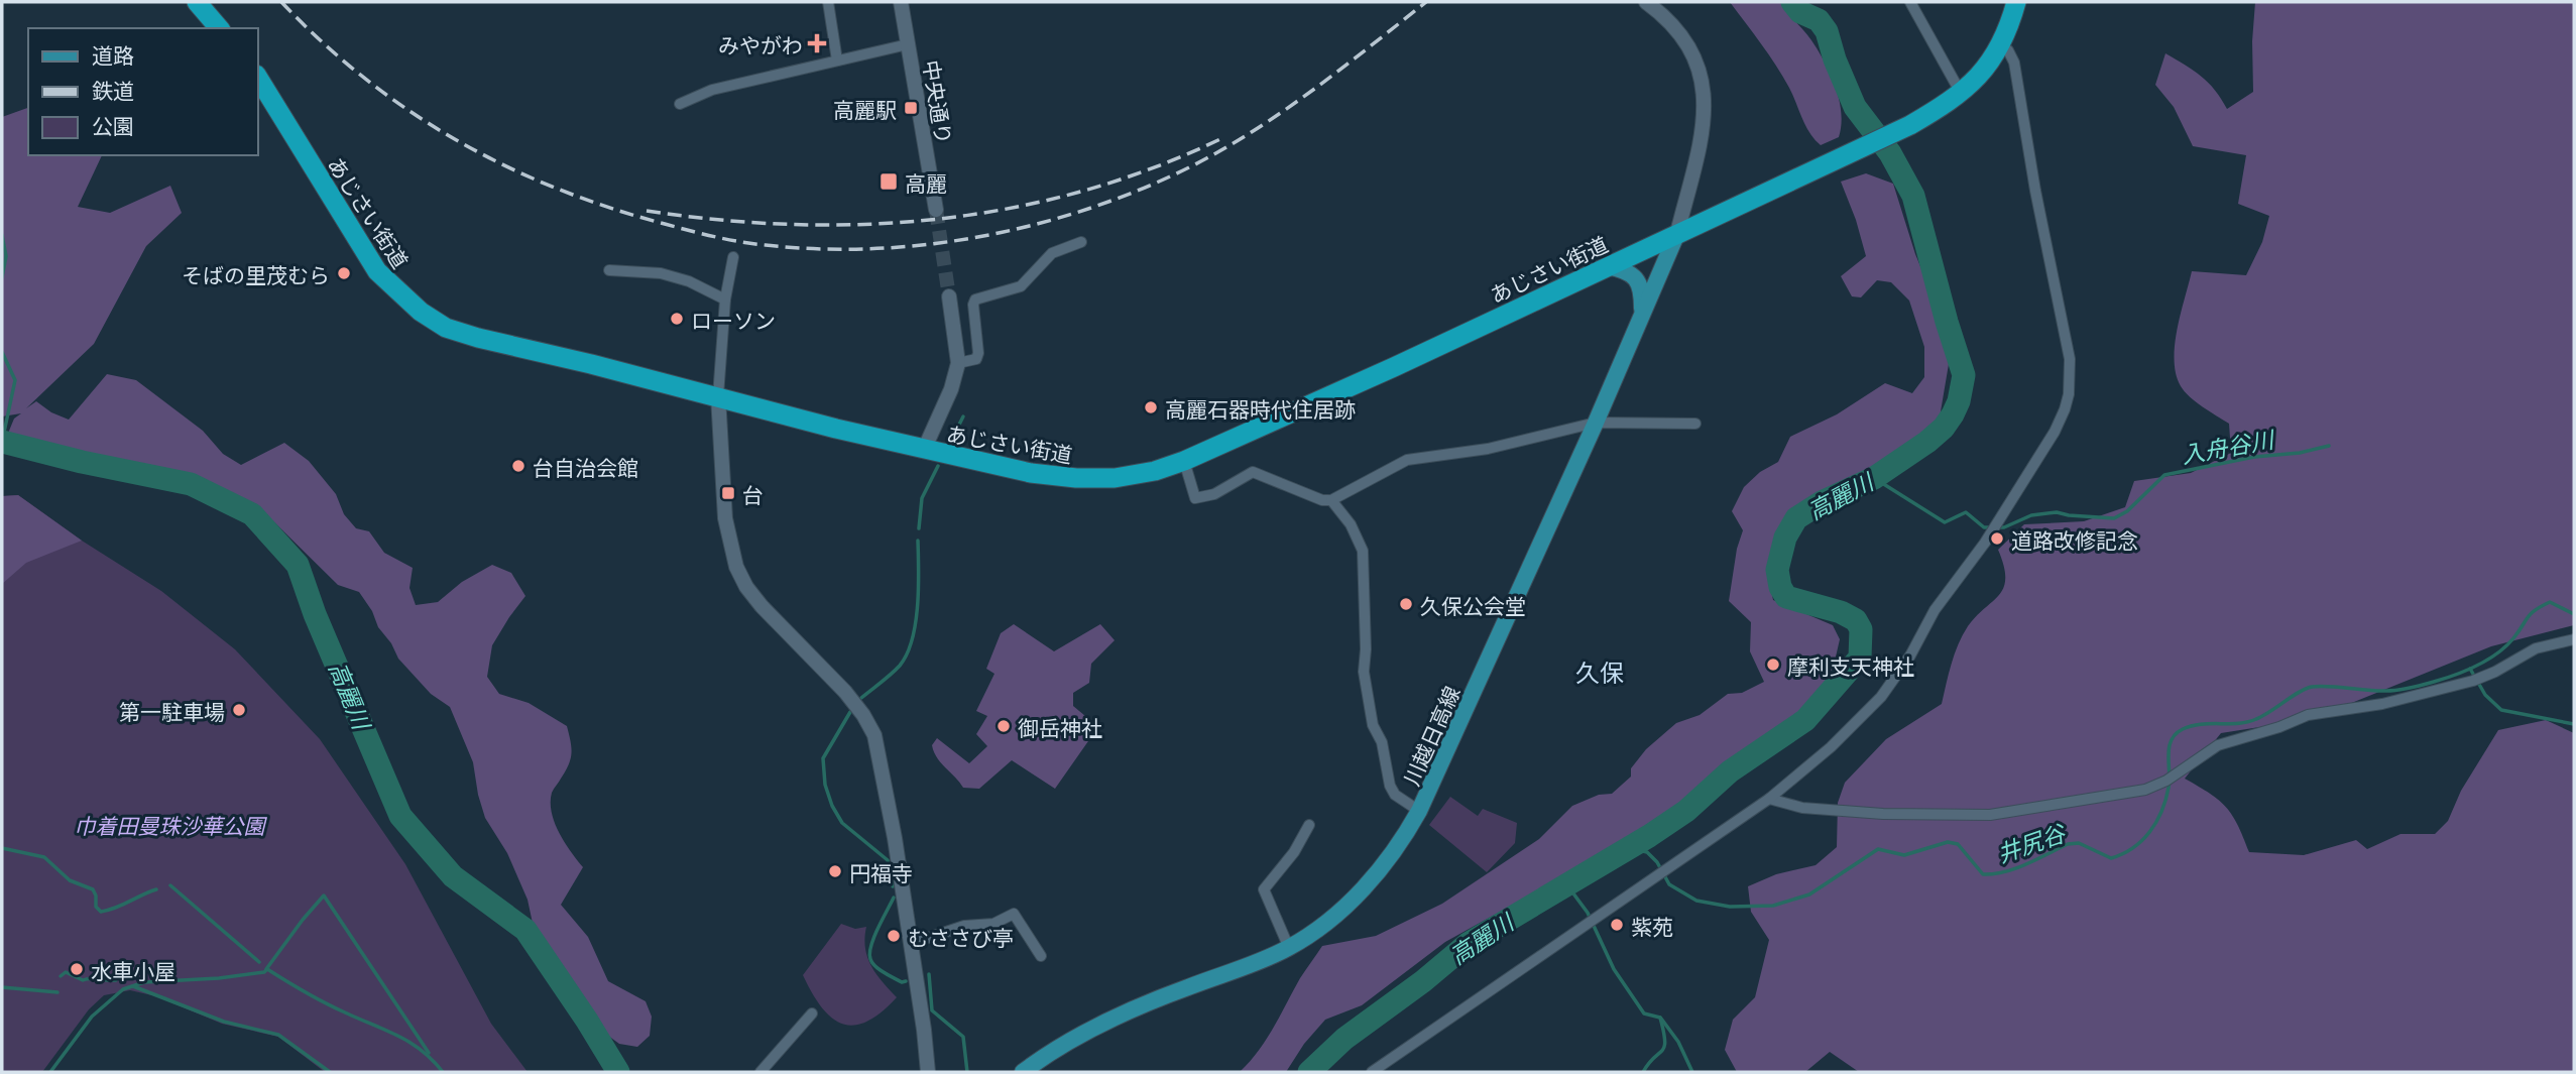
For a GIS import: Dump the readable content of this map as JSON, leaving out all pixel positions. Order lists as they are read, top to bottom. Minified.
{"streets":{"highway":["あじさい街道"],"main road":["川越日高線"],"street":["中央通り"]},"crossings":[["あじさい街道","川越日高線"]],"districts":["久保"],"water":["入舟谷川","高麗川","井尻谷"],"parks":["巾着田曼珠沙華公園"],"places":{"health":["みやがわ"],"transit":["高麗駅","高麗","台"],"other":["そばの里茂むら","ローソン","高麗石器時代住居跡","台自治会館","道路改修記念","久保公会堂","摩利支天神社","第一駐車場","御岳神社","円福寺","紫苑","むささび亭","水車小屋"]},"legend":["道路","鉄道","公園"]}
